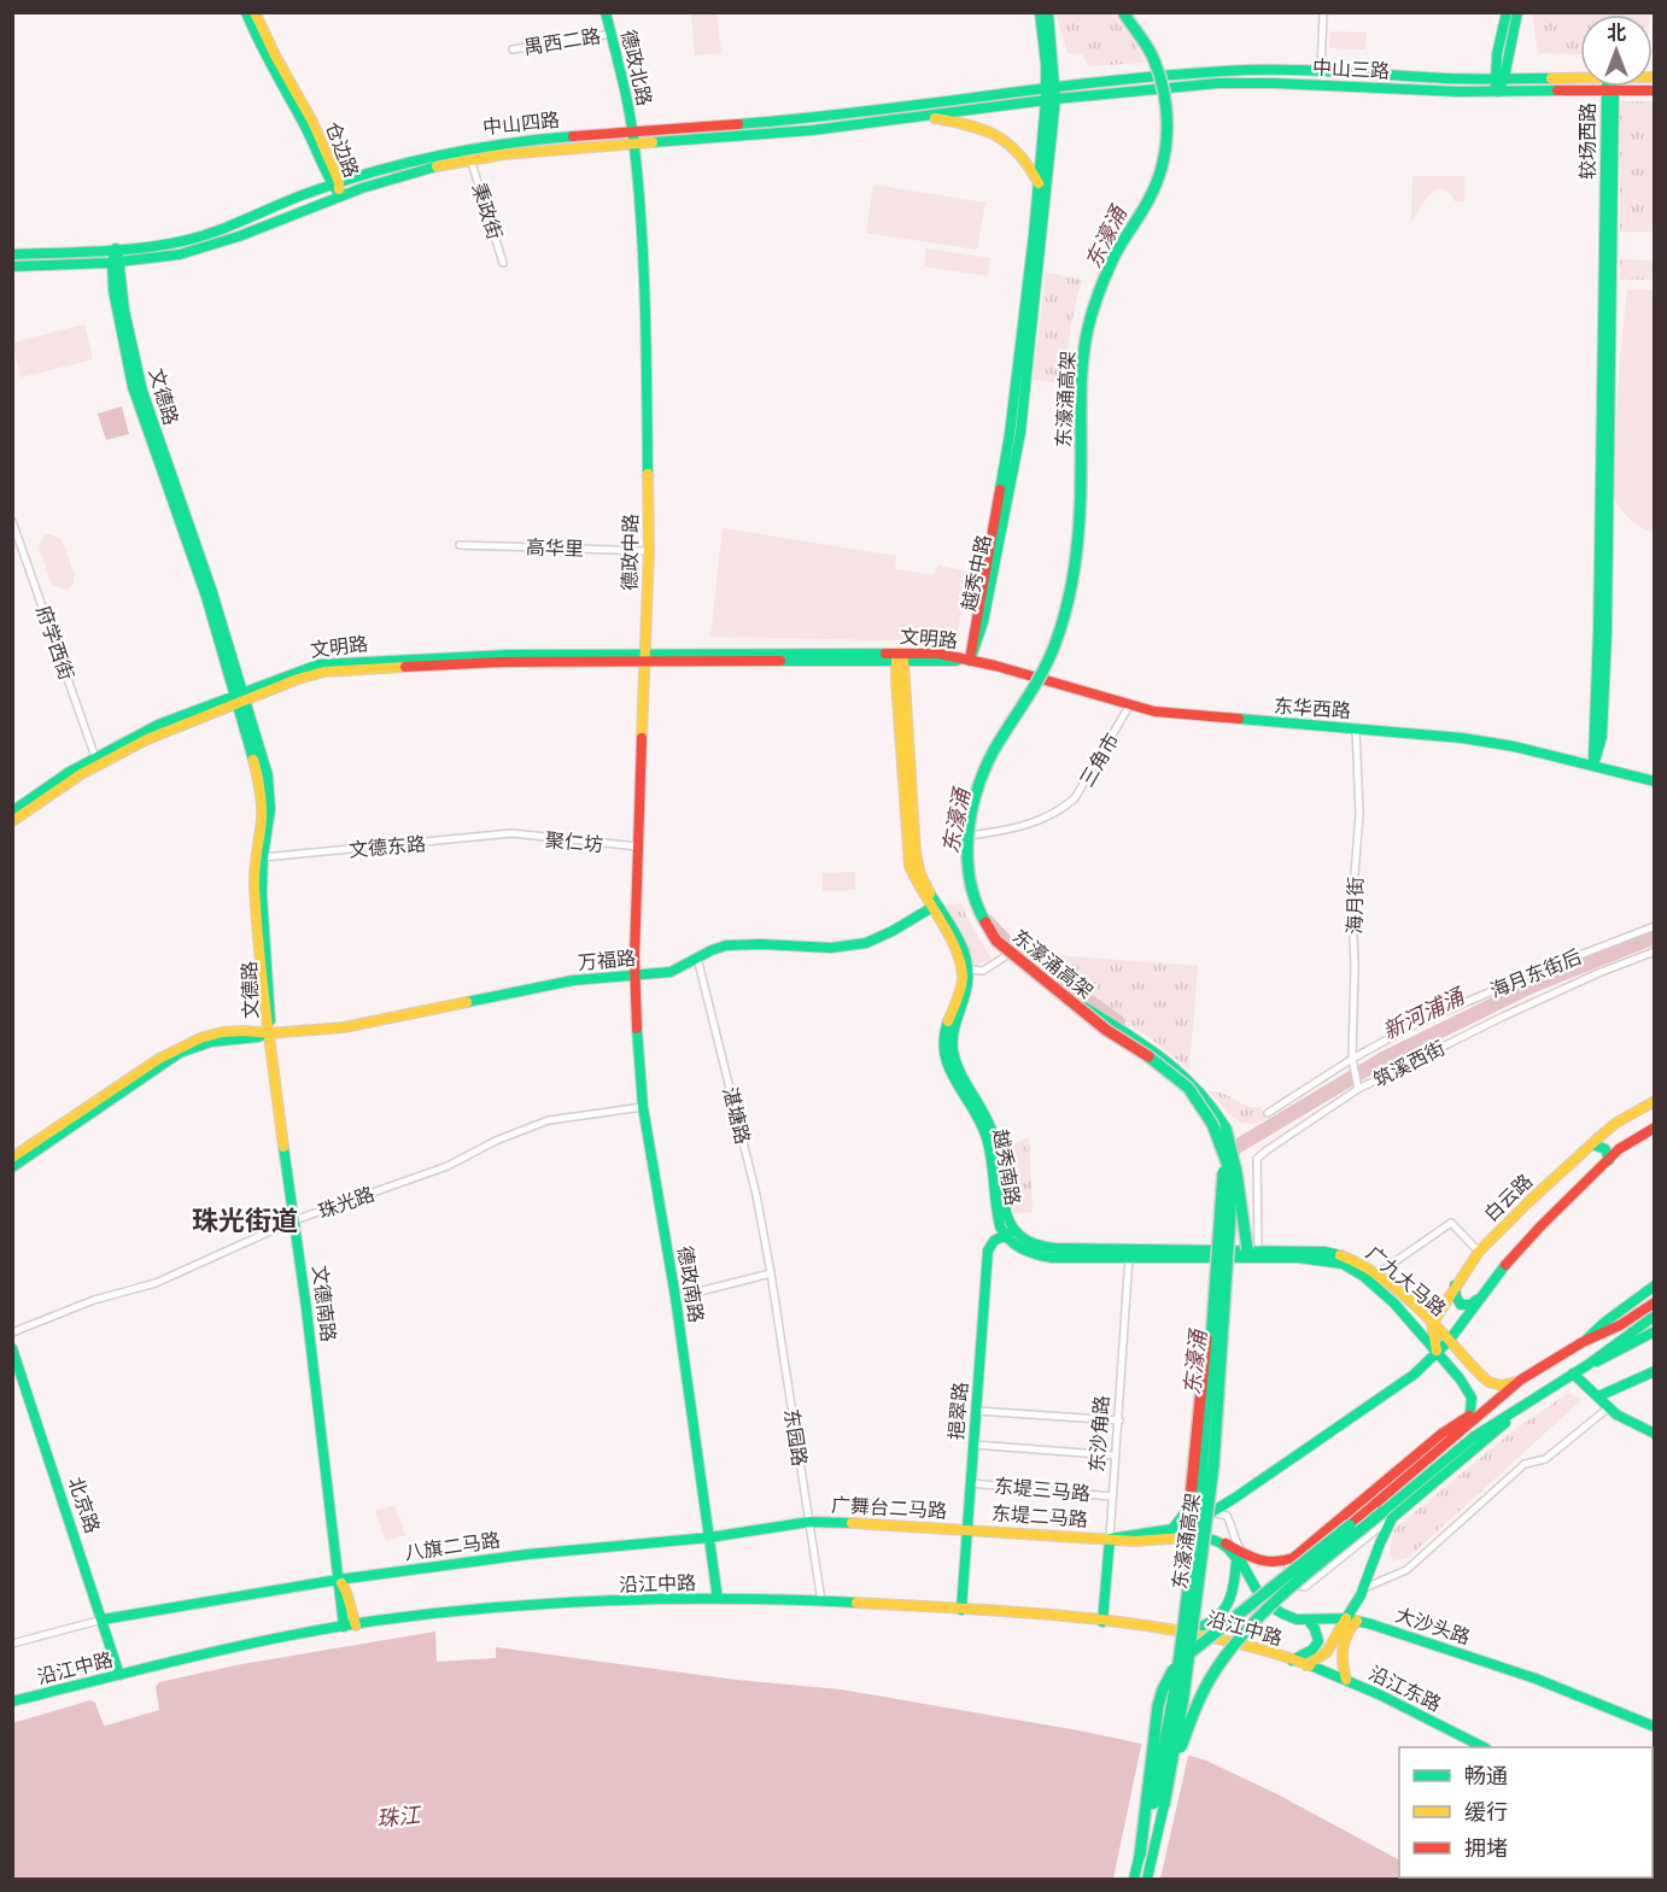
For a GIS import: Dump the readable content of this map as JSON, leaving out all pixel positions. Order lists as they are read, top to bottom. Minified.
{"streets":{"main road":["德政北路","中山三路","中山四路","较场西路","仓边路","文德路","东濠涌高架","德政中路","越秀中路","文明路","东华西路","万福路","越秀南路","白云路","广九大马路","德政南路","文德南路","挹翠路","东沙角路","北京路","广舞台二马路","东堤二马路","八旗二马路","沿江中路","大沙头路","沿江东路"],"street":["禺西二路","秉政街","高华里","府学西街","三角市","聚仁坊","文德东路","海月街","海月东街后","筑溪西街","湛塘路","珠光路","东园路","东堤三马路"]},"crossings":[["禺西二路","德政北路"],["德政北路","中山四路"],["德政北路","德政中路"],["中山三路","中山四路"],["中山三路","较场西路"],["中山三路","越秀中路"],["中山四路","仓边路"],["中山四路","秉政街"],["中山四路","文德路"],["中山四路","德政中路"],["中山四路","越秀中路"],["较场西路","东华西路"],["文德路","文明路"],["文德路","文德东路"],["文德路","万福路"],["文德路","文德南路"],["东濠涌高架","越秀南路"],["高华里","德政中路"],["德政中路","文明路"],["德政中路","聚仁坊"],["德政中路","万福路"],["德政中路","德政南路"],["越秀中路","文明路"],["越秀中路","东华西路"],["文明路","府学西街"],["文明路","东华西路"],["文明路","越秀南路"],["东华西路","三角市"],["东华西路","海月街"],["聚仁坊","文德东路"],["海月街","海月东街后"],["海月街","筑溪西街"],["万福路","湛塘路"],["万福路","越秀南路"],["万福路","德政南路"],["万福路","文德南路"],["筑溪西街","越秀南路"],["筑溪西街","广九大马路"],["湛塘路","东园路"],["越秀南路","广九大马路"],["越秀南路","挹翠路"],["越秀南路","东沙角路"],["白云路","广九大马路"],["珠光路","德政南路"],["珠光路","文德南路"],["德政南路","八旗二马路"],["德政南路","沿江中路"],["文德南路","八旗二马路"],["文德南路","沿江中路"],["挹翠路","东堤三马路"],["挹翠路","广舞台二马路"],["挹翠路","东堤二马路"],["挹翠路","沿江中路"],["东沙角路","东堤三马路"],["东沙角路","东堤二马路"],["东沙角路","沿江中路"],["东园路","广舞台二马路"],["东园路","八旗二马路"],["东园路","沿江中路"],["北京路","八旗二马路"],["北京路","沿江中路"],["广舞台二马路","东堤二马路"],["广舞台二马路","八旗二马路"],["沿江中路","沿江东路"]],"districts":["珠光街道"],"water":["东濠涌","新河浦涌","珠江"],"legend":["畅通","缓行","拥堵"],"north":"top"}
